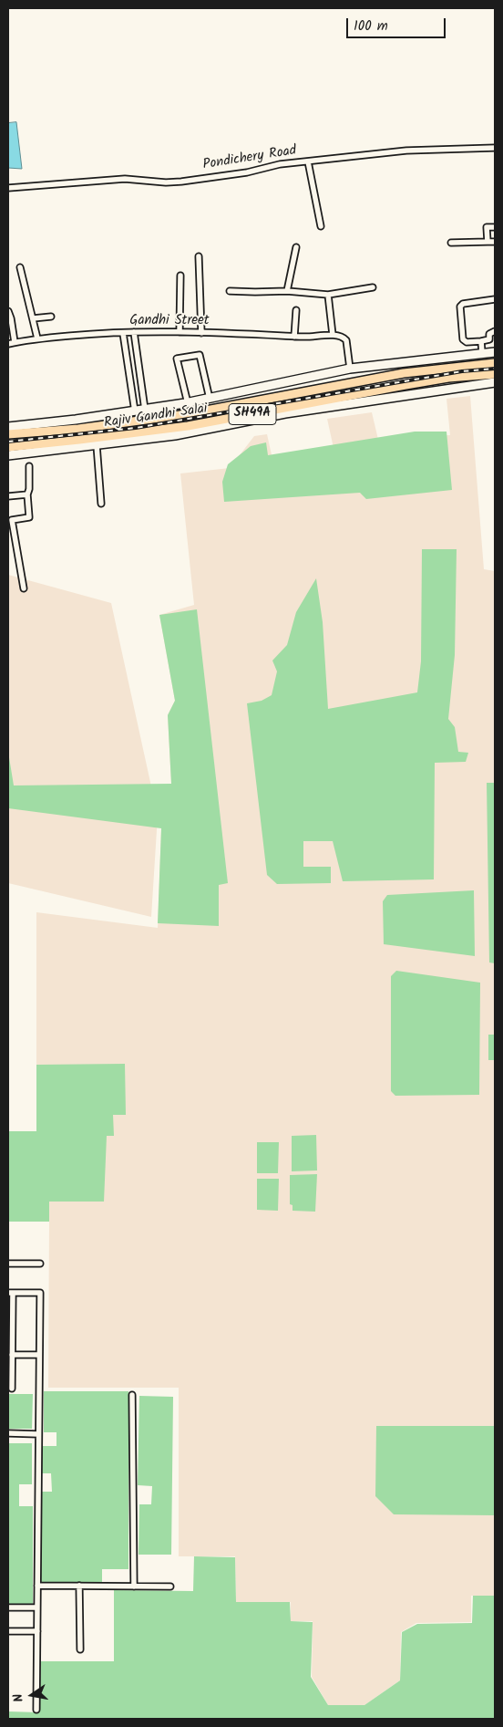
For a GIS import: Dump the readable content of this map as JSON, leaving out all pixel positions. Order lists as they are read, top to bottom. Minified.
{"streets":{"main road":["SH49A","Rajiv Gandhi Salai"],"street":["Pondichery Road","Gandhi Street"]},"scale_bar":"100 m","north":"left"}
